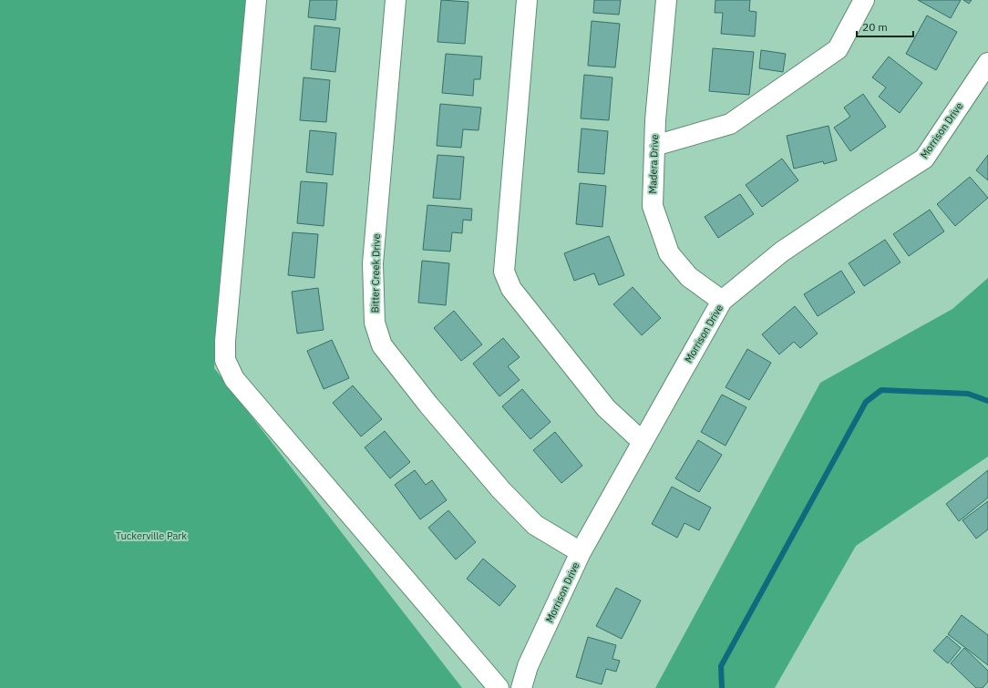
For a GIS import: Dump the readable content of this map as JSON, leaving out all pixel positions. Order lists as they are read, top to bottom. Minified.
{"streets":{"street":["Morrison Drive","Madera Drive","Bitter Creek Drive"]},"crossings":[["Morrison Drive","Madera Drive"],["Morrison Drive","Bitter Creek Drive"]],"parks":["Tuckerville Park"],"scale_bar":"20 m"}
